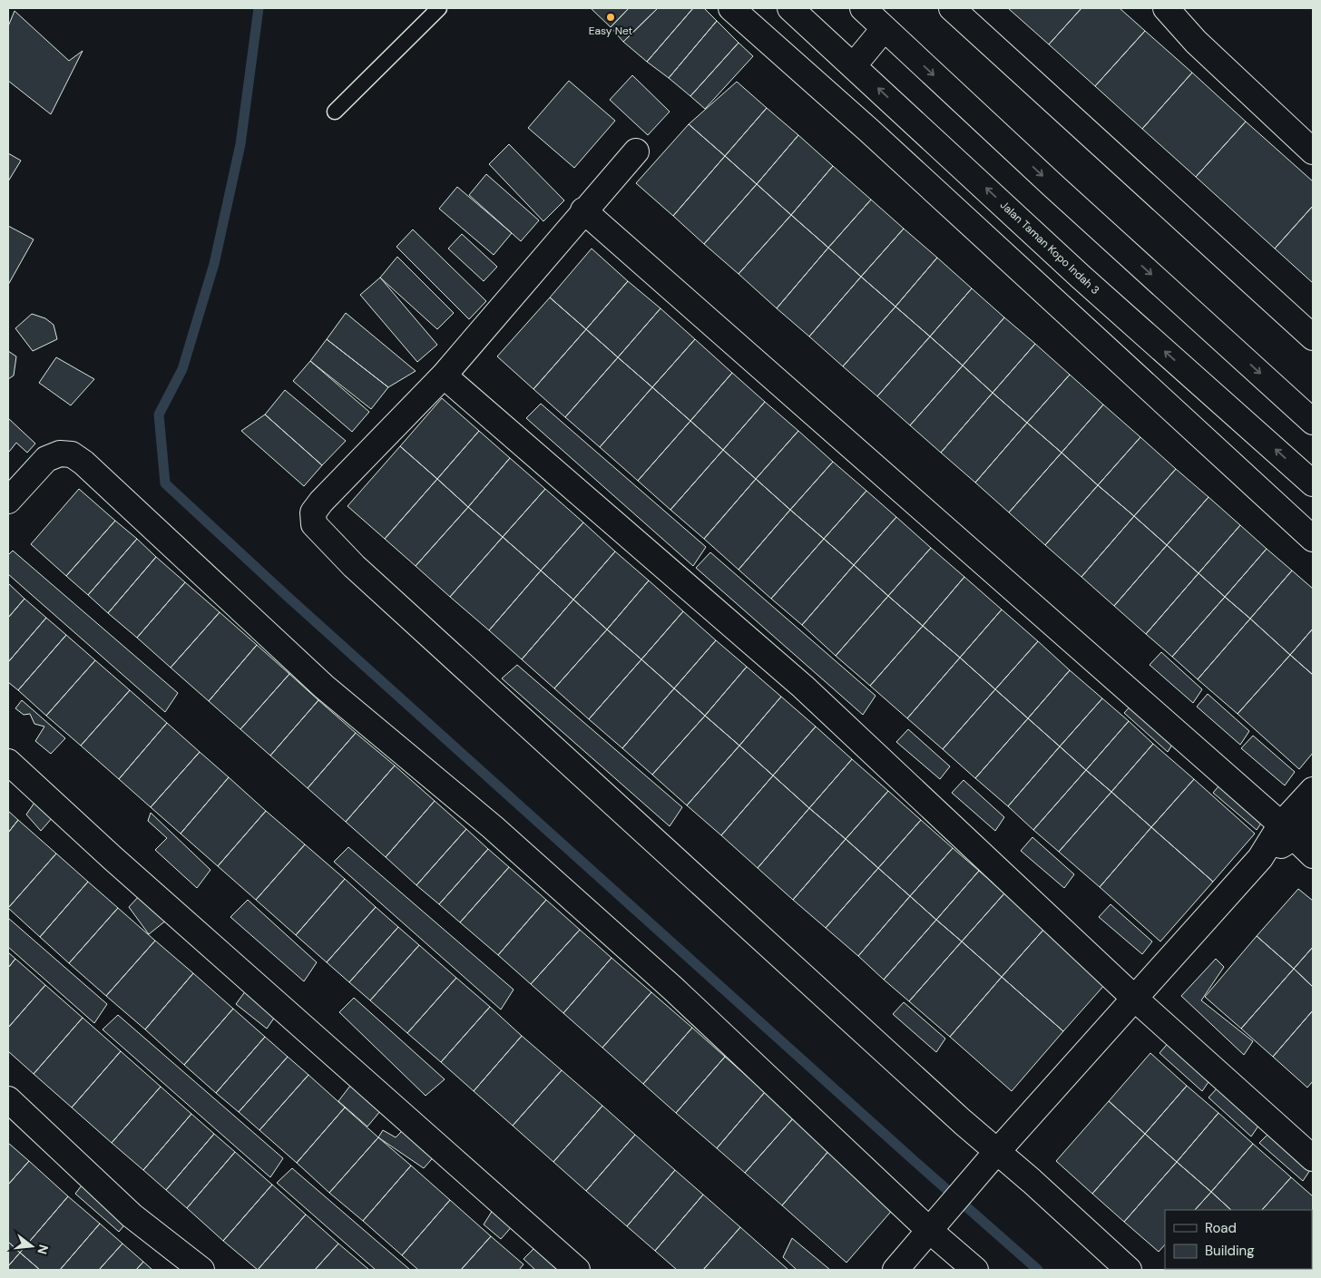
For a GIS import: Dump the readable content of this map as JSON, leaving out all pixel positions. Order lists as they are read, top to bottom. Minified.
{"streets":{"street":["Jalan Taman Kopo Indah 3"]},"places":["Easy Net"],"legend":["Road","Building"],"north":"right"}
